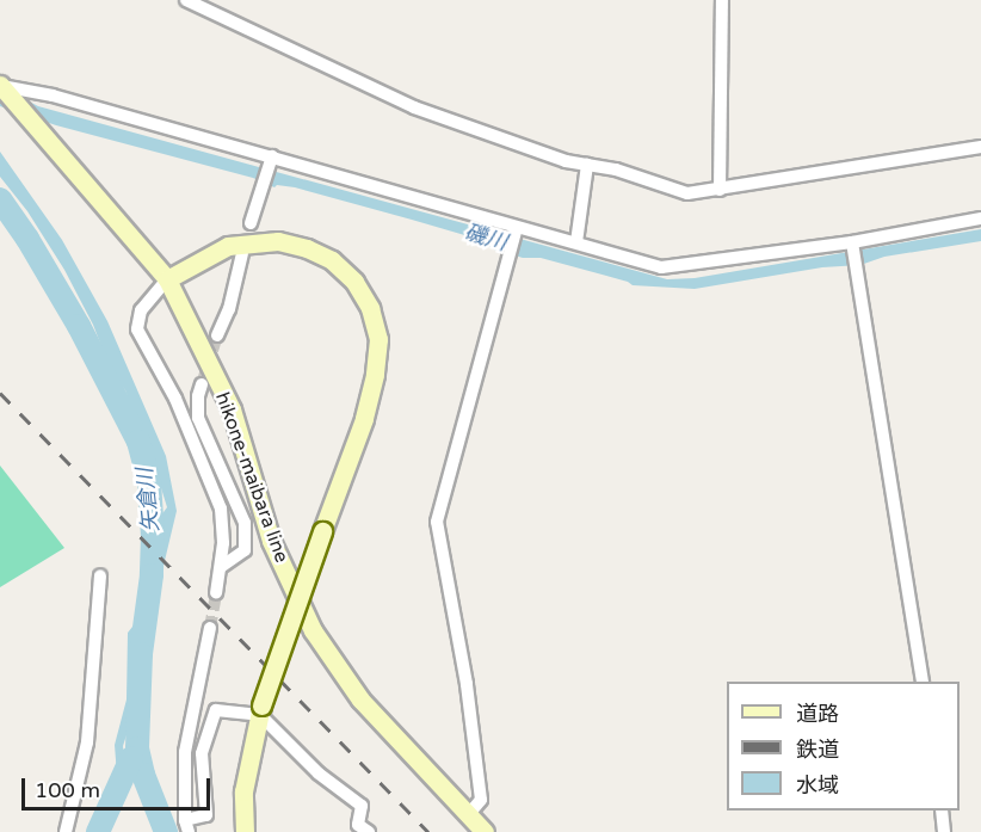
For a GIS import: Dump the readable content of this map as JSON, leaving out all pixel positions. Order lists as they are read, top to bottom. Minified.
{"streets":{"main road":["hikone-maibara line"]},"water":["磯川","矢倉川"],"legend":["道路","鉄道","水域"],"scale_bar":"100 m"}
